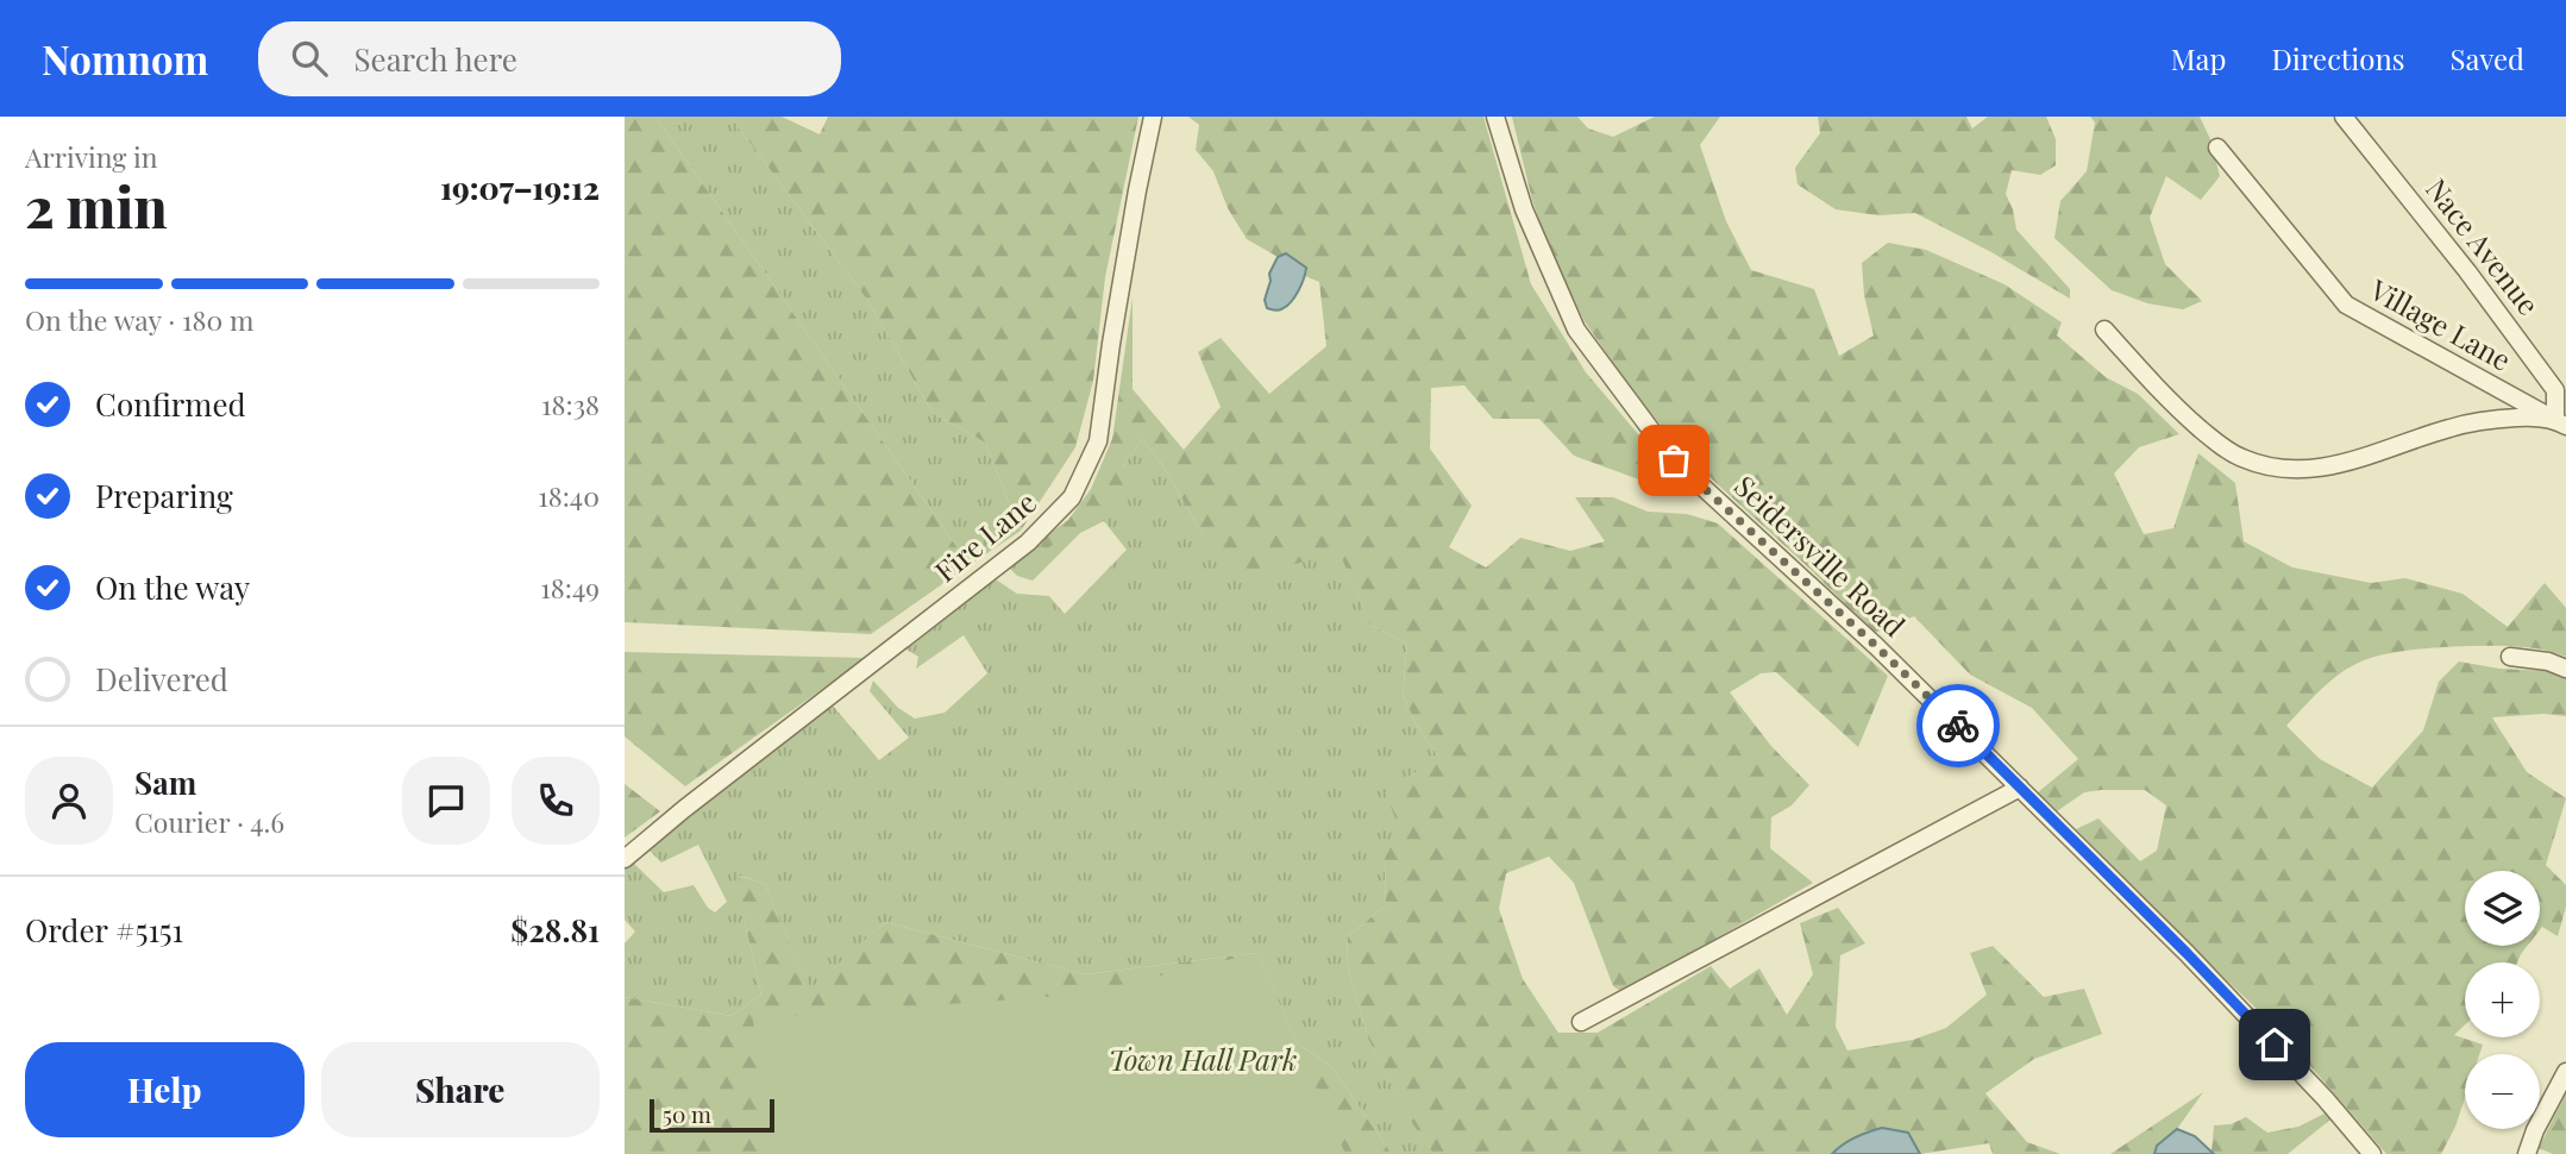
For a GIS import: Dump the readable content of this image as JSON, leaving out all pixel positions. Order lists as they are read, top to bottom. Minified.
{"streets":{"street":["Nace Avenue","Village Lane","Fire Lane","Seidersville Road"]},"crossings":[["Nace Avenue","Village Lane"]],"parks":["Town Hall Park"],"scale_bar":"50 m","page":{"header":"Nomnom","search":"Search here","nav":["Map","Directions","Saved"],"heading":["2 min","Arriving in","19:07–19:12"],"panel":["Sam","Courier · 4.6","Order #5151","$28.81"],"bar":"On the way · 180 m","list":[["Confirmed","18:38"],["Preparing","18:40"],["On the way","18:49"],"Delivered"],"map_buttons":["+","−"],"buttons":["Help","Share"],"scale":"50 m"}}
